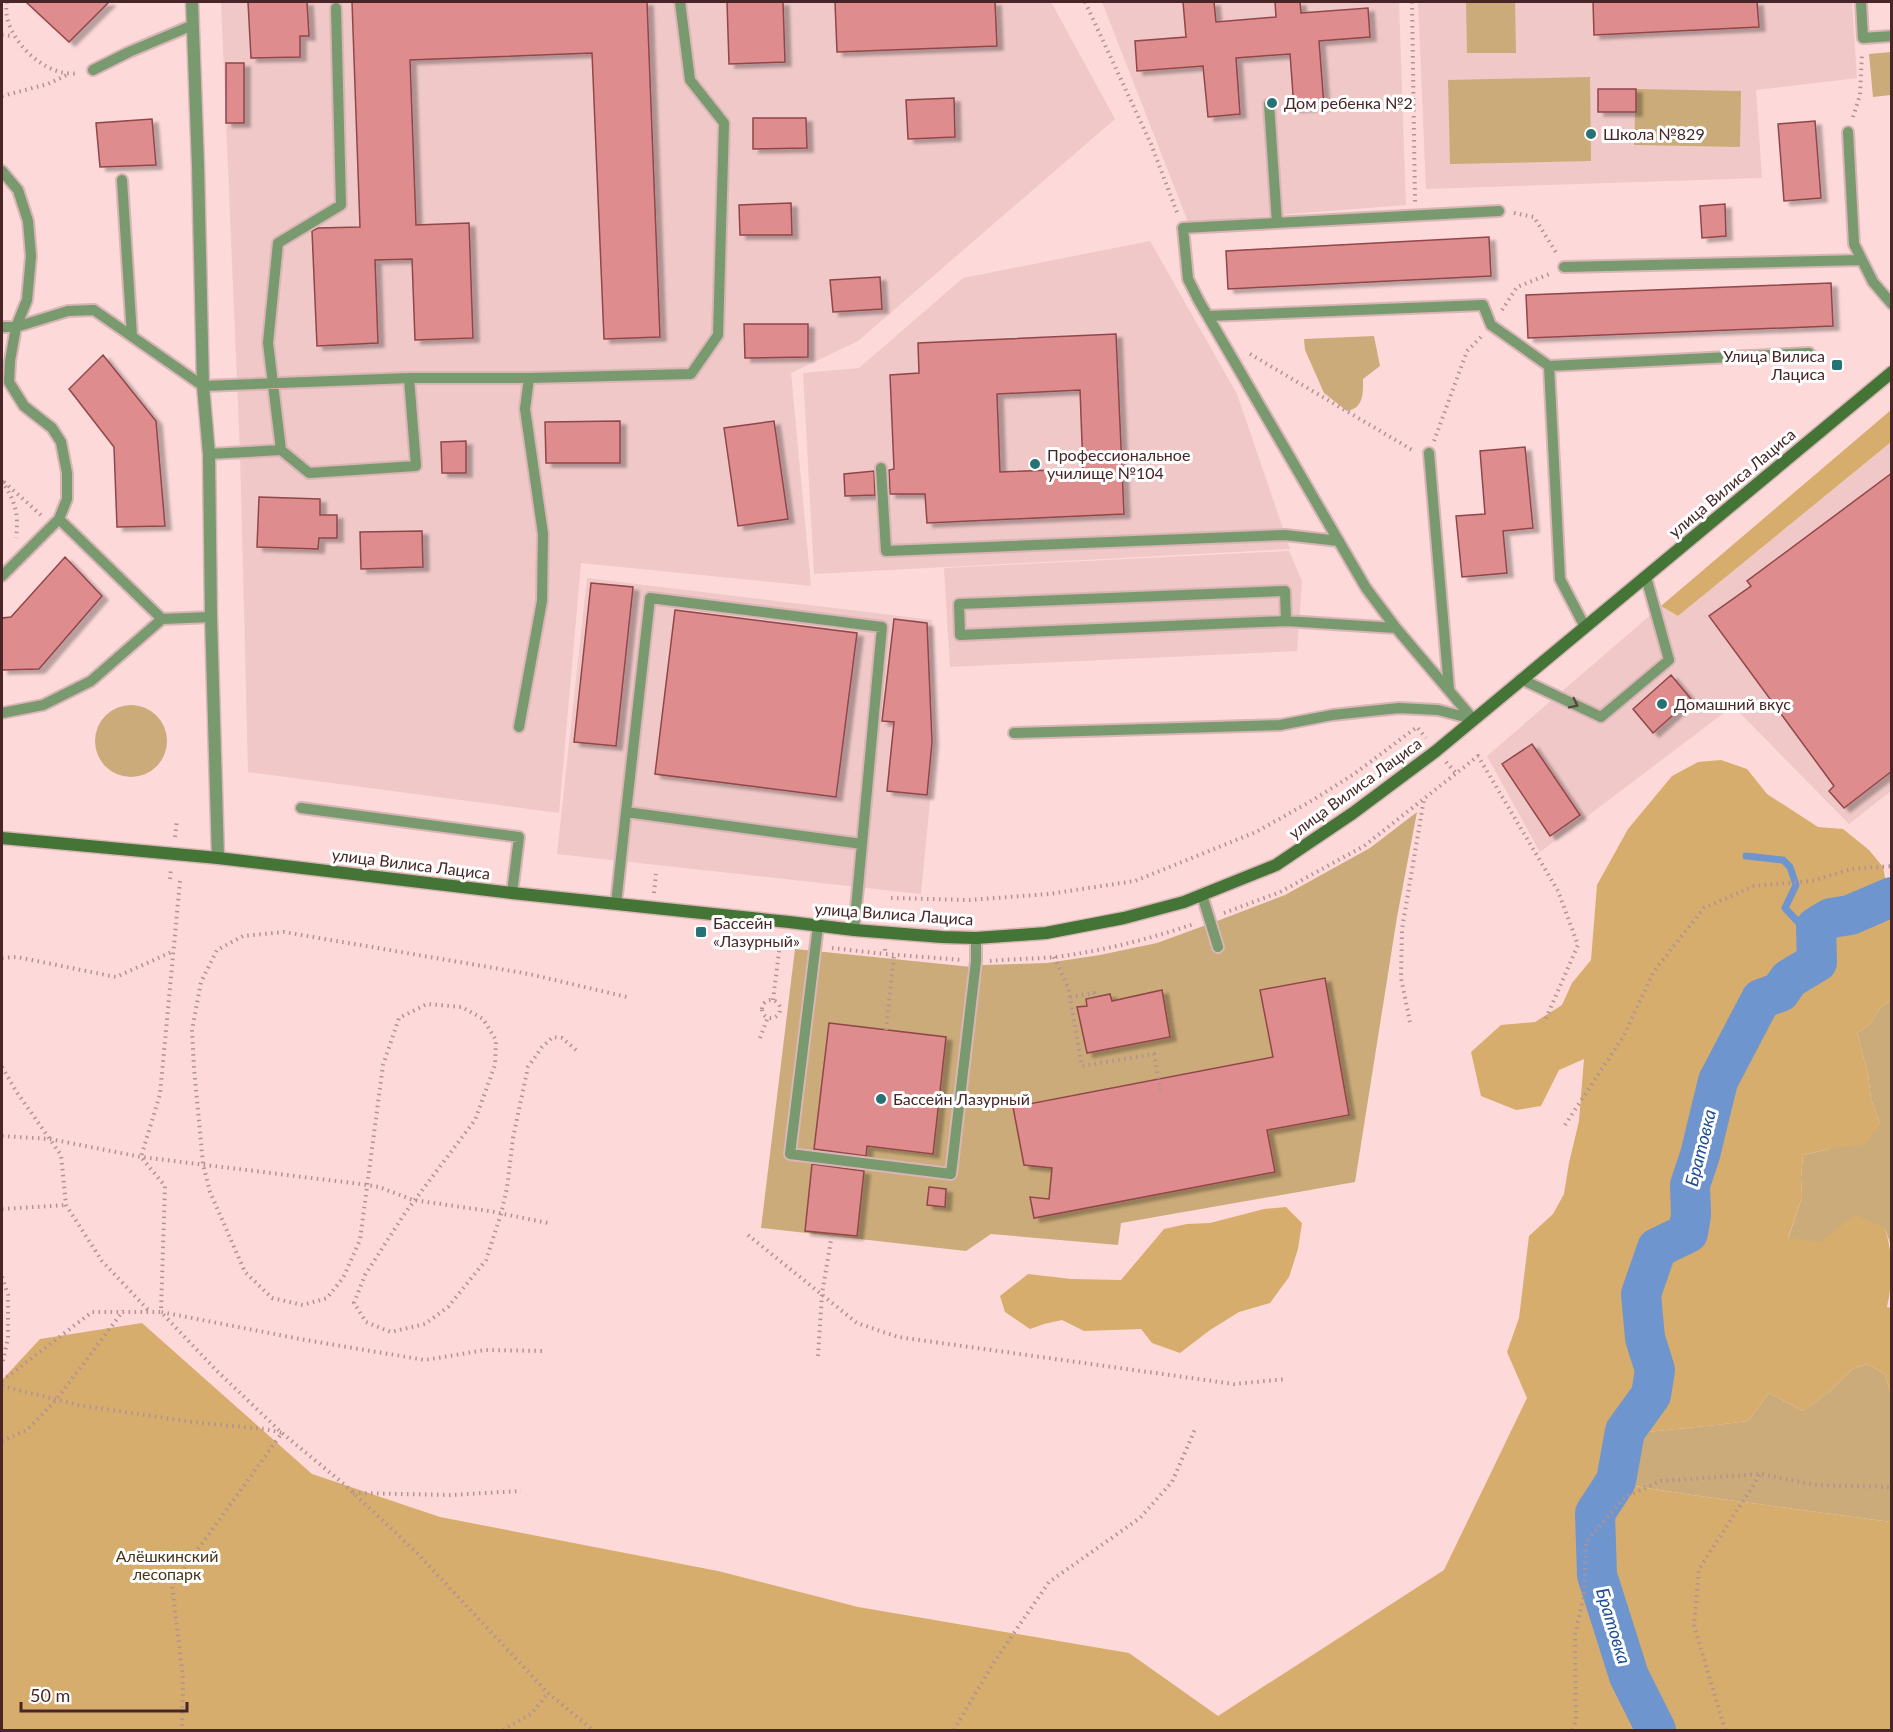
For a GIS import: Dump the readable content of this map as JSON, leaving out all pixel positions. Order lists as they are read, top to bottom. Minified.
{"streets":{"street":["улица Вилиса Лациса"]},"water":["Братовка"],"parks":["Алёшкинский лесопарк"],"places":{"other":["Дом ребенка №2","Школа №829","Профессиональное училище №104","Домашний вкус","Бассейн Лазурный"],"transit":["Улица Вилиса Лациса","Бассейн «Лазурный»"]},"scale_bar":"50 m"}
